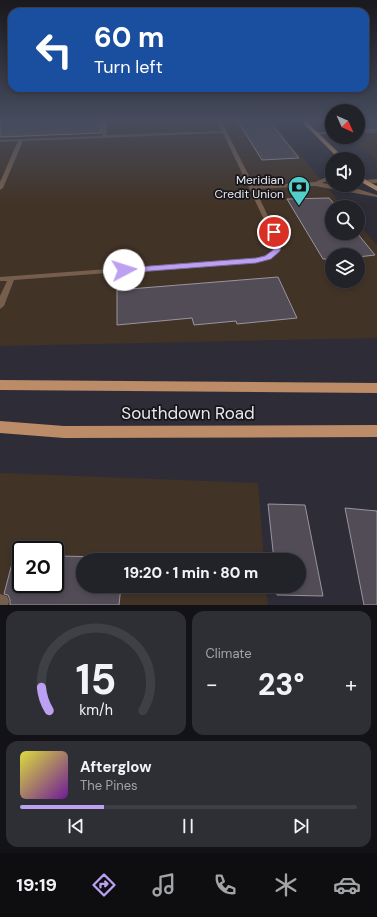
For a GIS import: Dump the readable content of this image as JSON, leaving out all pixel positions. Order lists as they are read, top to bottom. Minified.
{"streets":{"main road":["Southdown Road"]},"places":{"bank":["Meridian Credit Union"]},"north":"bottom right","page":{"turn":["60 m","Turn left"],"limit":"20","trip":"19:20 · 1 min · 80 m","tile":"Climate","heat":["−","23°","+"],"song":["Afterglow","The Pines"],"tabs":"19:19","gauge":["15","km/h"]}}
